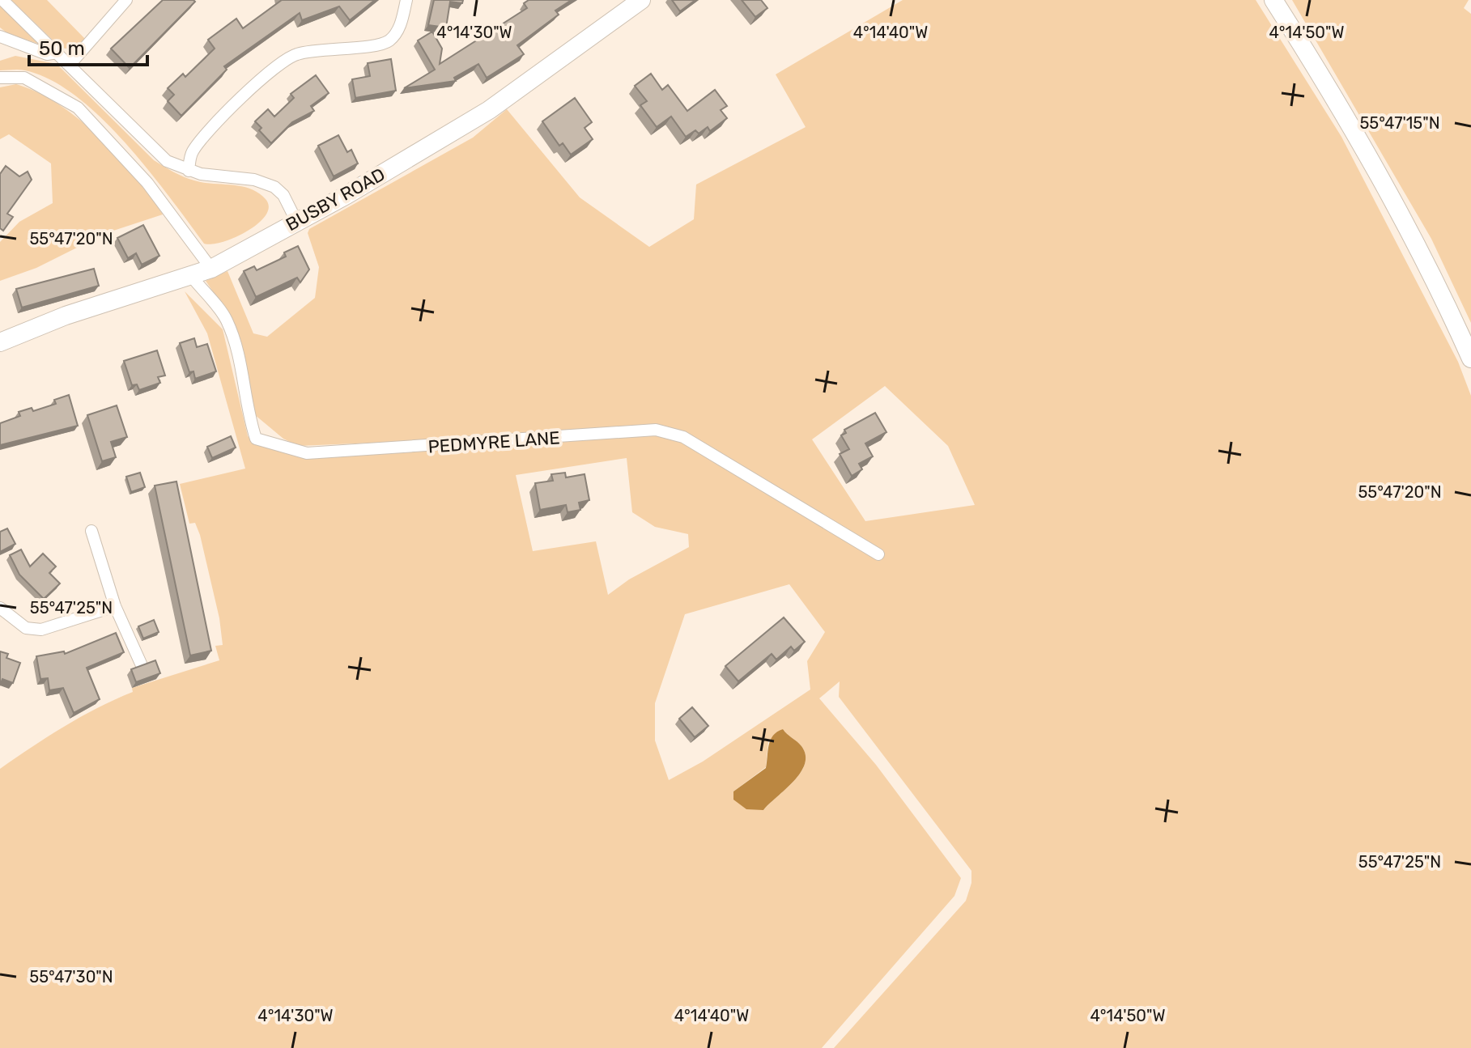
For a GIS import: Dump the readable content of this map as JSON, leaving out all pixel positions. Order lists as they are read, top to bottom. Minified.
{"streets":{"main road":["BUSBY ROAD"],"street":["PEDMYRE LANE"]},"crossings":[["BUSBY ROAD","PEDMYRE LANE"]],"scale_bar":"50 m","coordinates":["4°14'30\"W","4°14'40\"W","4°14'50\"W","55°47'15\"N","55°47'20\"N","55°47'25\"N","55°47'30\"N"]}
